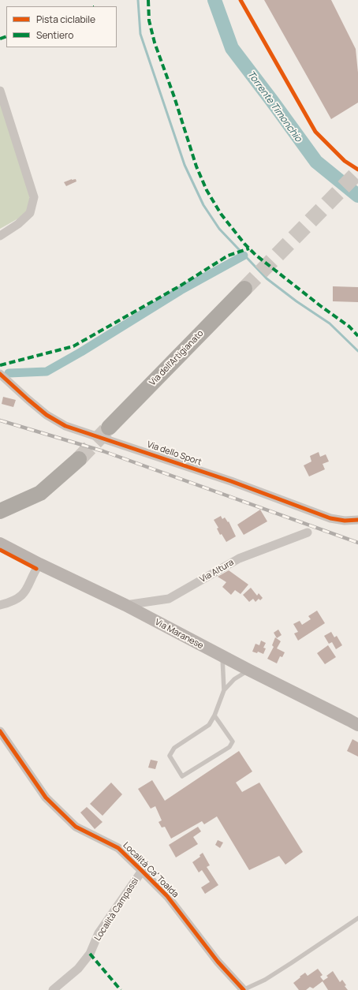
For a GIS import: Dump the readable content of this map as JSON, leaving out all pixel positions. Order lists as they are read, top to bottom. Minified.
{"streets":{"highway":["Via dell'Artigianato"],"main road":["Via Maranese"],"street":["Via dello Sport","Via Altura","Località Ca' Toalda","Località Campassi"]},"crossings":[["Via Altura","Via Maranese"],["Località Ca' Toalda","Località Campassi"]],"water":["Torrente Timonchio"],"legend":["Pista ciclabile","Sentiero"]}
